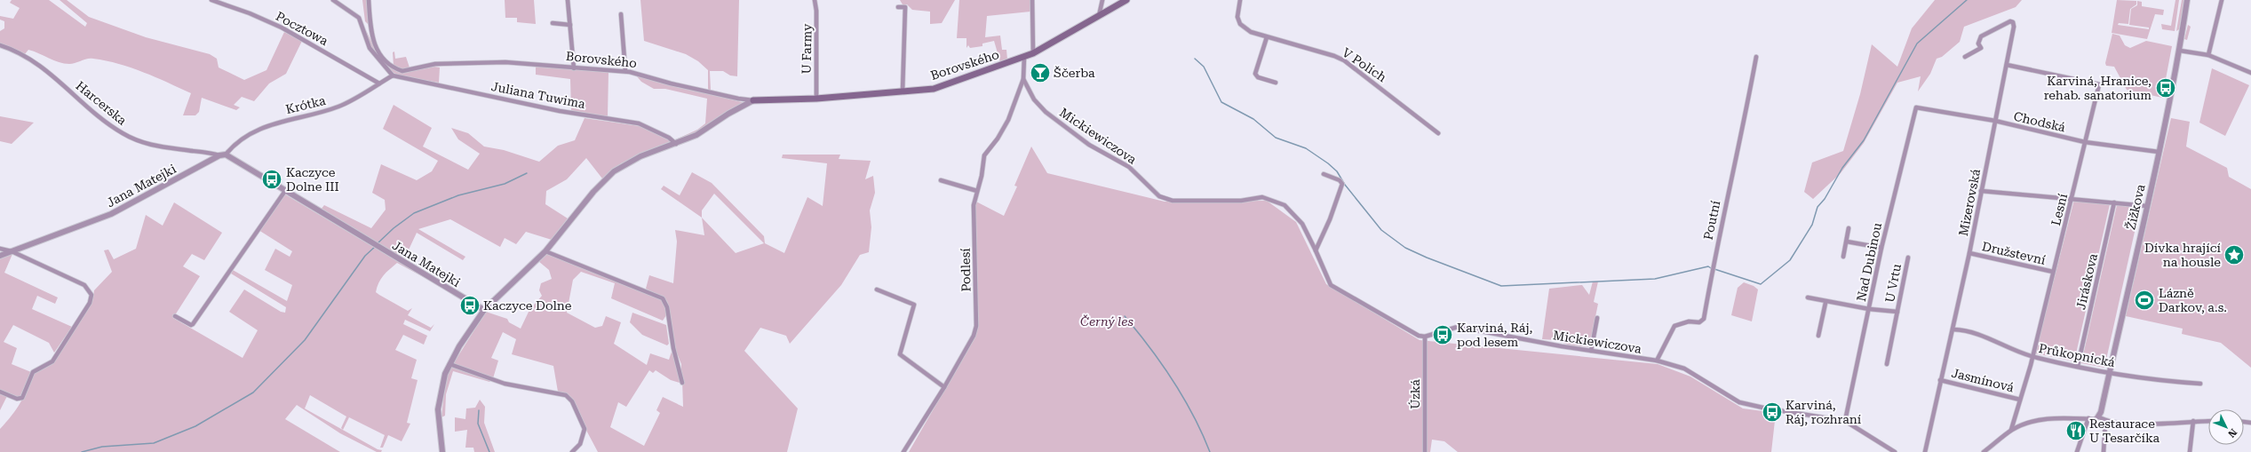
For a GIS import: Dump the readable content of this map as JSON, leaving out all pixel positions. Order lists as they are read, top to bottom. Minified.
{"streets":{"main road":["Borovského"],"street":["Pocztowa","U Farmy","V Polích","Juliana Tuwima","Harcerska","Krótka","Chodská","Mickiewiczova","Jana Matejki","Mizerovská","Žižkova","Lesní","Poutní","Družstevní","Nad Dubinou","Podlesí","Jiráskova","U Vrtu","Průkopnická","Jasmínová","Úzká"]},"crossings":[["Pocztowa","Krótka"],["U Farmy","Borovského"],["Borovského","Mickiewiczova"],["Juliana Tuwima","Krótka"],["Harcerska","Krótka"],["Harcerska","Jana Matejki"],["Krótka","Jana Matejki"],["Chodská","Mizerovská"],["Chodská","Žižkova"],["Chodská","Lesní"],["Chodská","Nad Dubinou"],["Mickiewiczova","Poutní"],["Mickiewiczova","Nad Dubinou"],["Mickiewiczova","Podlesí"],["Mickiewiczova","Úzká"],["Mizerovská","Lesní"],["Mizerovská","Družstevní"],["Mizerovská","Průkopnická"],["Mizerovská","Jasmínová"],["Žižkova","Průkopnická"],["Lesní","Družstevní"],["Lesní","Průkopnická"],["Lesní","Jasmínová"],["Nad Dubinou","U Vrtu"],["Jiráskova","Průkopnická"]],"parks":["Černý les"],"places":{"bar":["Ščerba"],"bus stop":["Karviná, Hranice, rehab. sanatorium","Kaczyce Dolne III","Kaczyce Dolne","Karviná, Ráj, pod lesem","Karviná, Ráj, rozhraní"],"place":["Dívka hrající na housle"],"sports":["Lázně Darkov, a.s."],"restaurant":["Restaurace U Tesarčíka"]},"north":"bottom right"}
